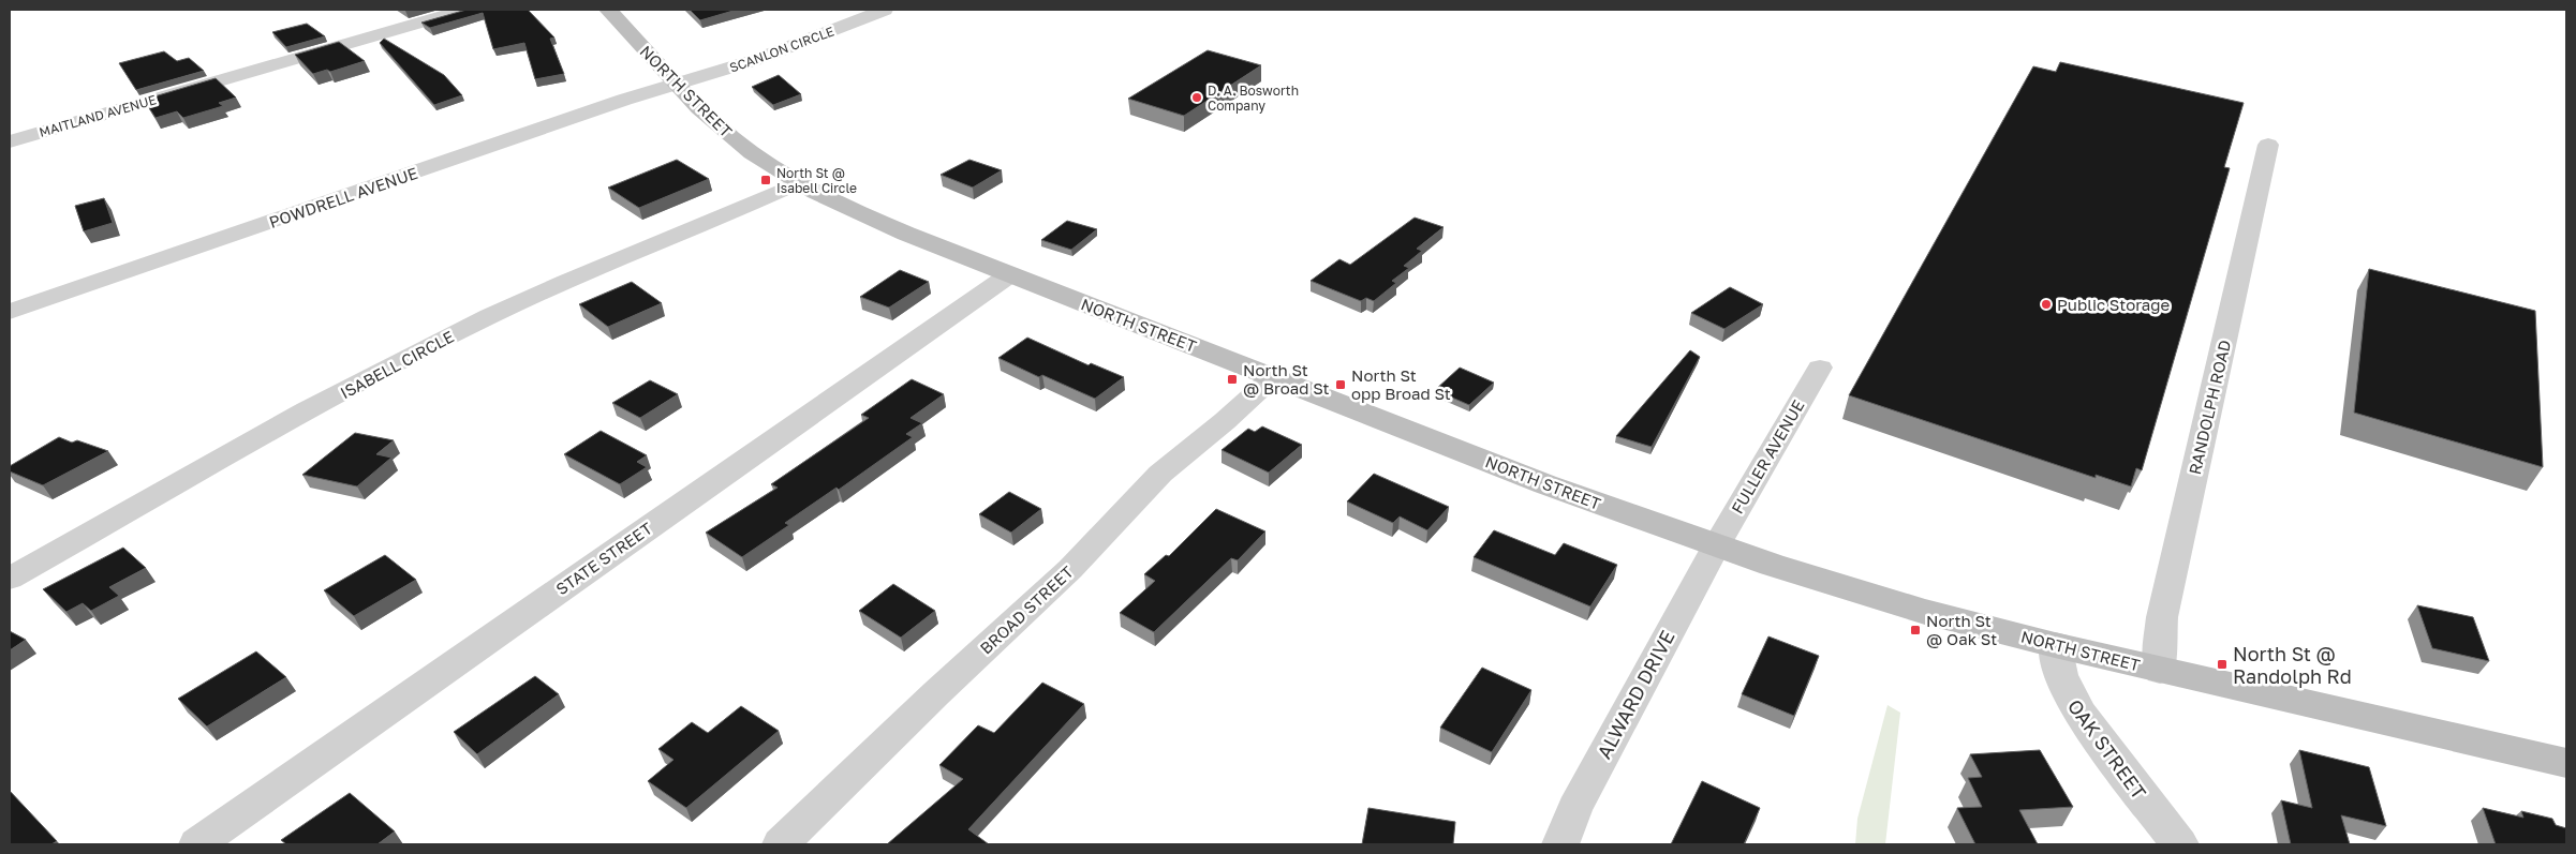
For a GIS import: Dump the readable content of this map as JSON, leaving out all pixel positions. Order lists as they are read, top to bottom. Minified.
{"streets":{"main road":["NORTH STREET"],"street":["SCANLON CIRCLE","MAITLAND AVENUE","POWDRELL AVENUE","ISABELL CIRCLE","RANDOLPH ROAD","FULLER AVENUE","STATE STREET","BROAD STREET","ALWARD DRIVE","OAK STREET"]},"crossings":[["SCANLON CIRCLE","NORTH STREET"],["SCANLON CIRCLE","POWDRELL AVENUE"],["NORTH STREET","POWDRELL AVENUE"],["NORTH STREET","ISABELL CIRCLE"],["NORTH STREET","RANDOLPH ROAD"],["NORTH STREET","FULLER AVENUE"],["NORTH STREET","STATE STREET"],["NORTH STREET","BROAD STREET"],["NORTH STREET","ALWARD DRIVE"],["NORTH STREET","OAK STREET"],["FULLER AVENUE","ALWARD DRIVE"]],"places":{"other":["D. A. Bosworth Company","Public Storage"],"transit":["North St @ Isabell Circle","North St @ Broad St","North St opp Broad St","North St @ Oak St","North St @ Randolph Rd"]}}
